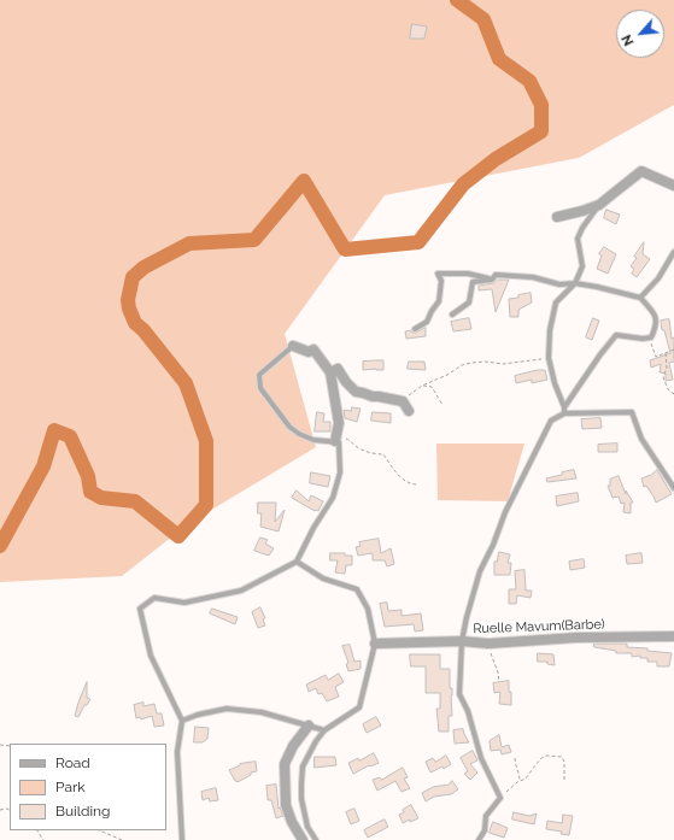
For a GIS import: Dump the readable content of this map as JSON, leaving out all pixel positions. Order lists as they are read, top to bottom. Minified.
{"streets":{"street":["Ruelle Mavum(Barbe)"]},"legend":["Road","Park","Building"],"north":"bottom left"}
